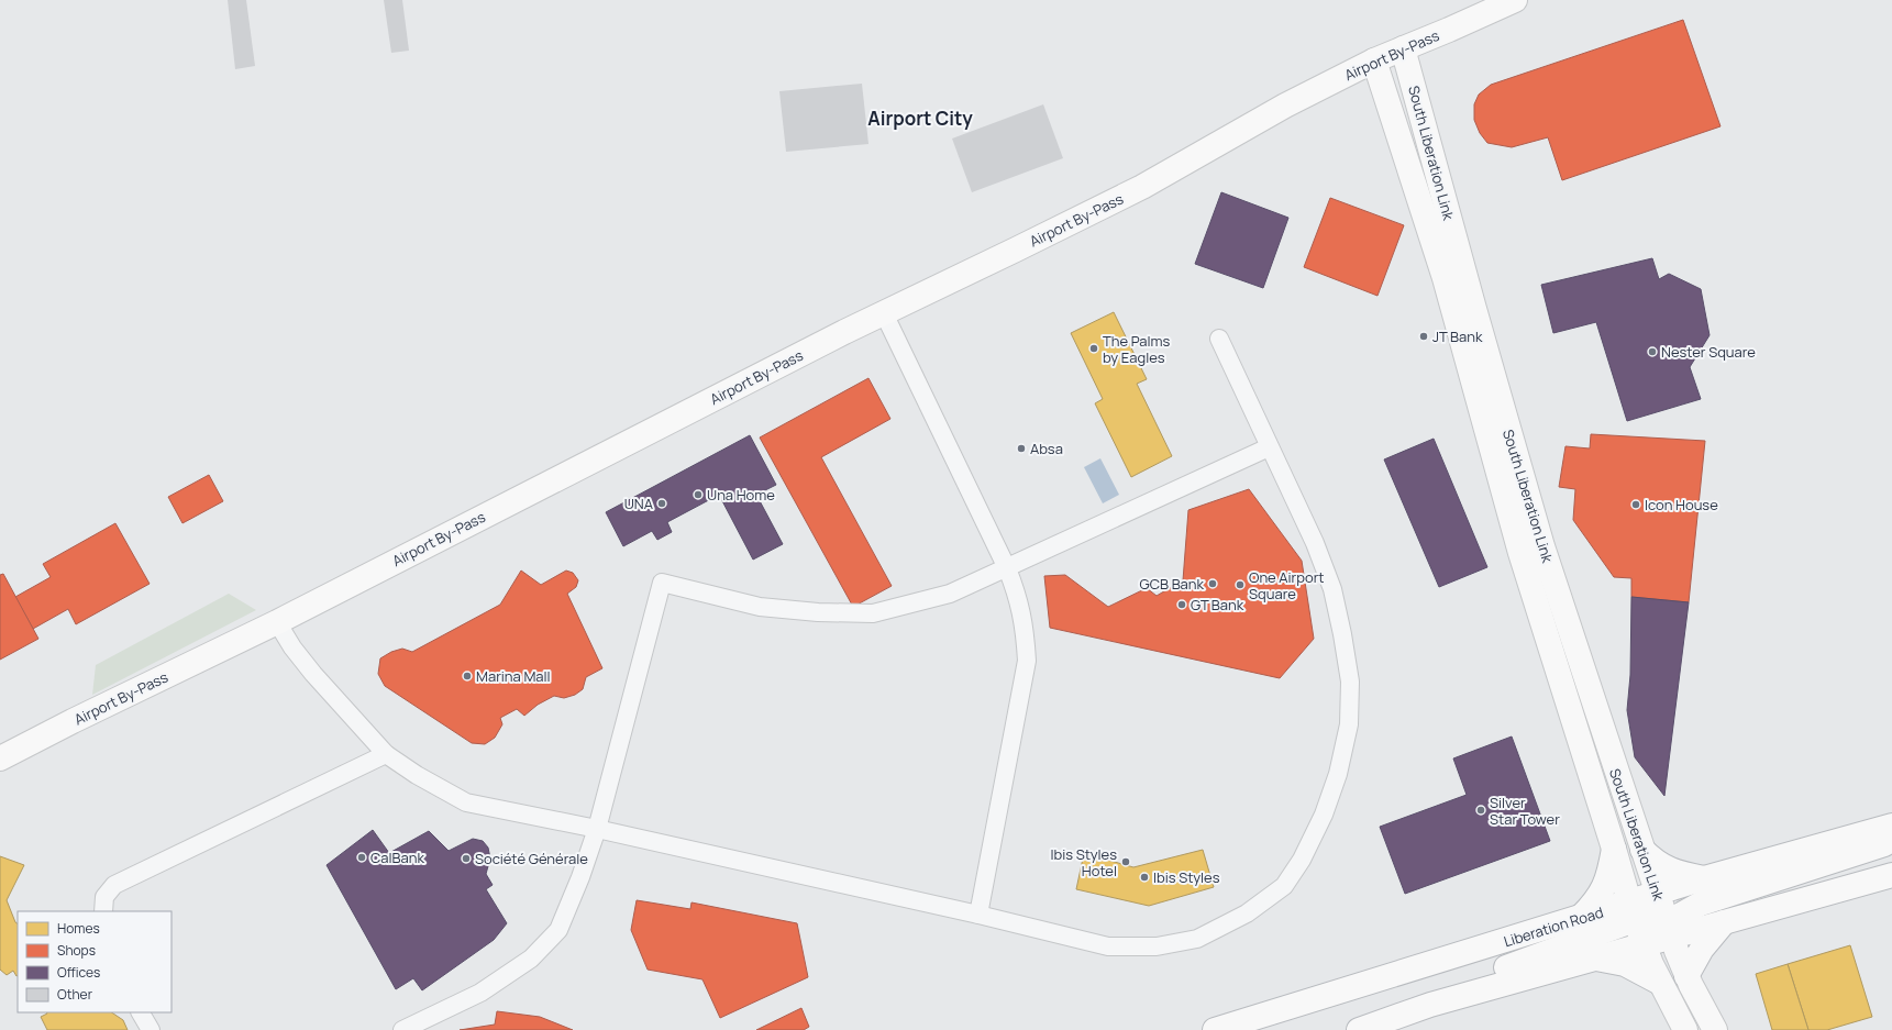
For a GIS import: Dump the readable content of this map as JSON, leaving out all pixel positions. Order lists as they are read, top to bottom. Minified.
{"streets":{"main road":["Airport By-Pass","South Liberation Link","Liberation Road"]},"crossings":[["Airport By-Pass","South Liberation Link"],["South Liberation Link","Liberation Road"]],"districts":["Airport City"],"places":["JT Bank","The Palms by Eagles","Nester Square","Absa","Una Home","UNA","Icon House","GCB Bank","One Airport Square","GT Bank","Marina Mall","Silver Star Tower","CalBank","Société Générale","Ibis Styles Hotel","Ibis Styles"],"legend":["Homes","Shops","Offices","Other"]}
